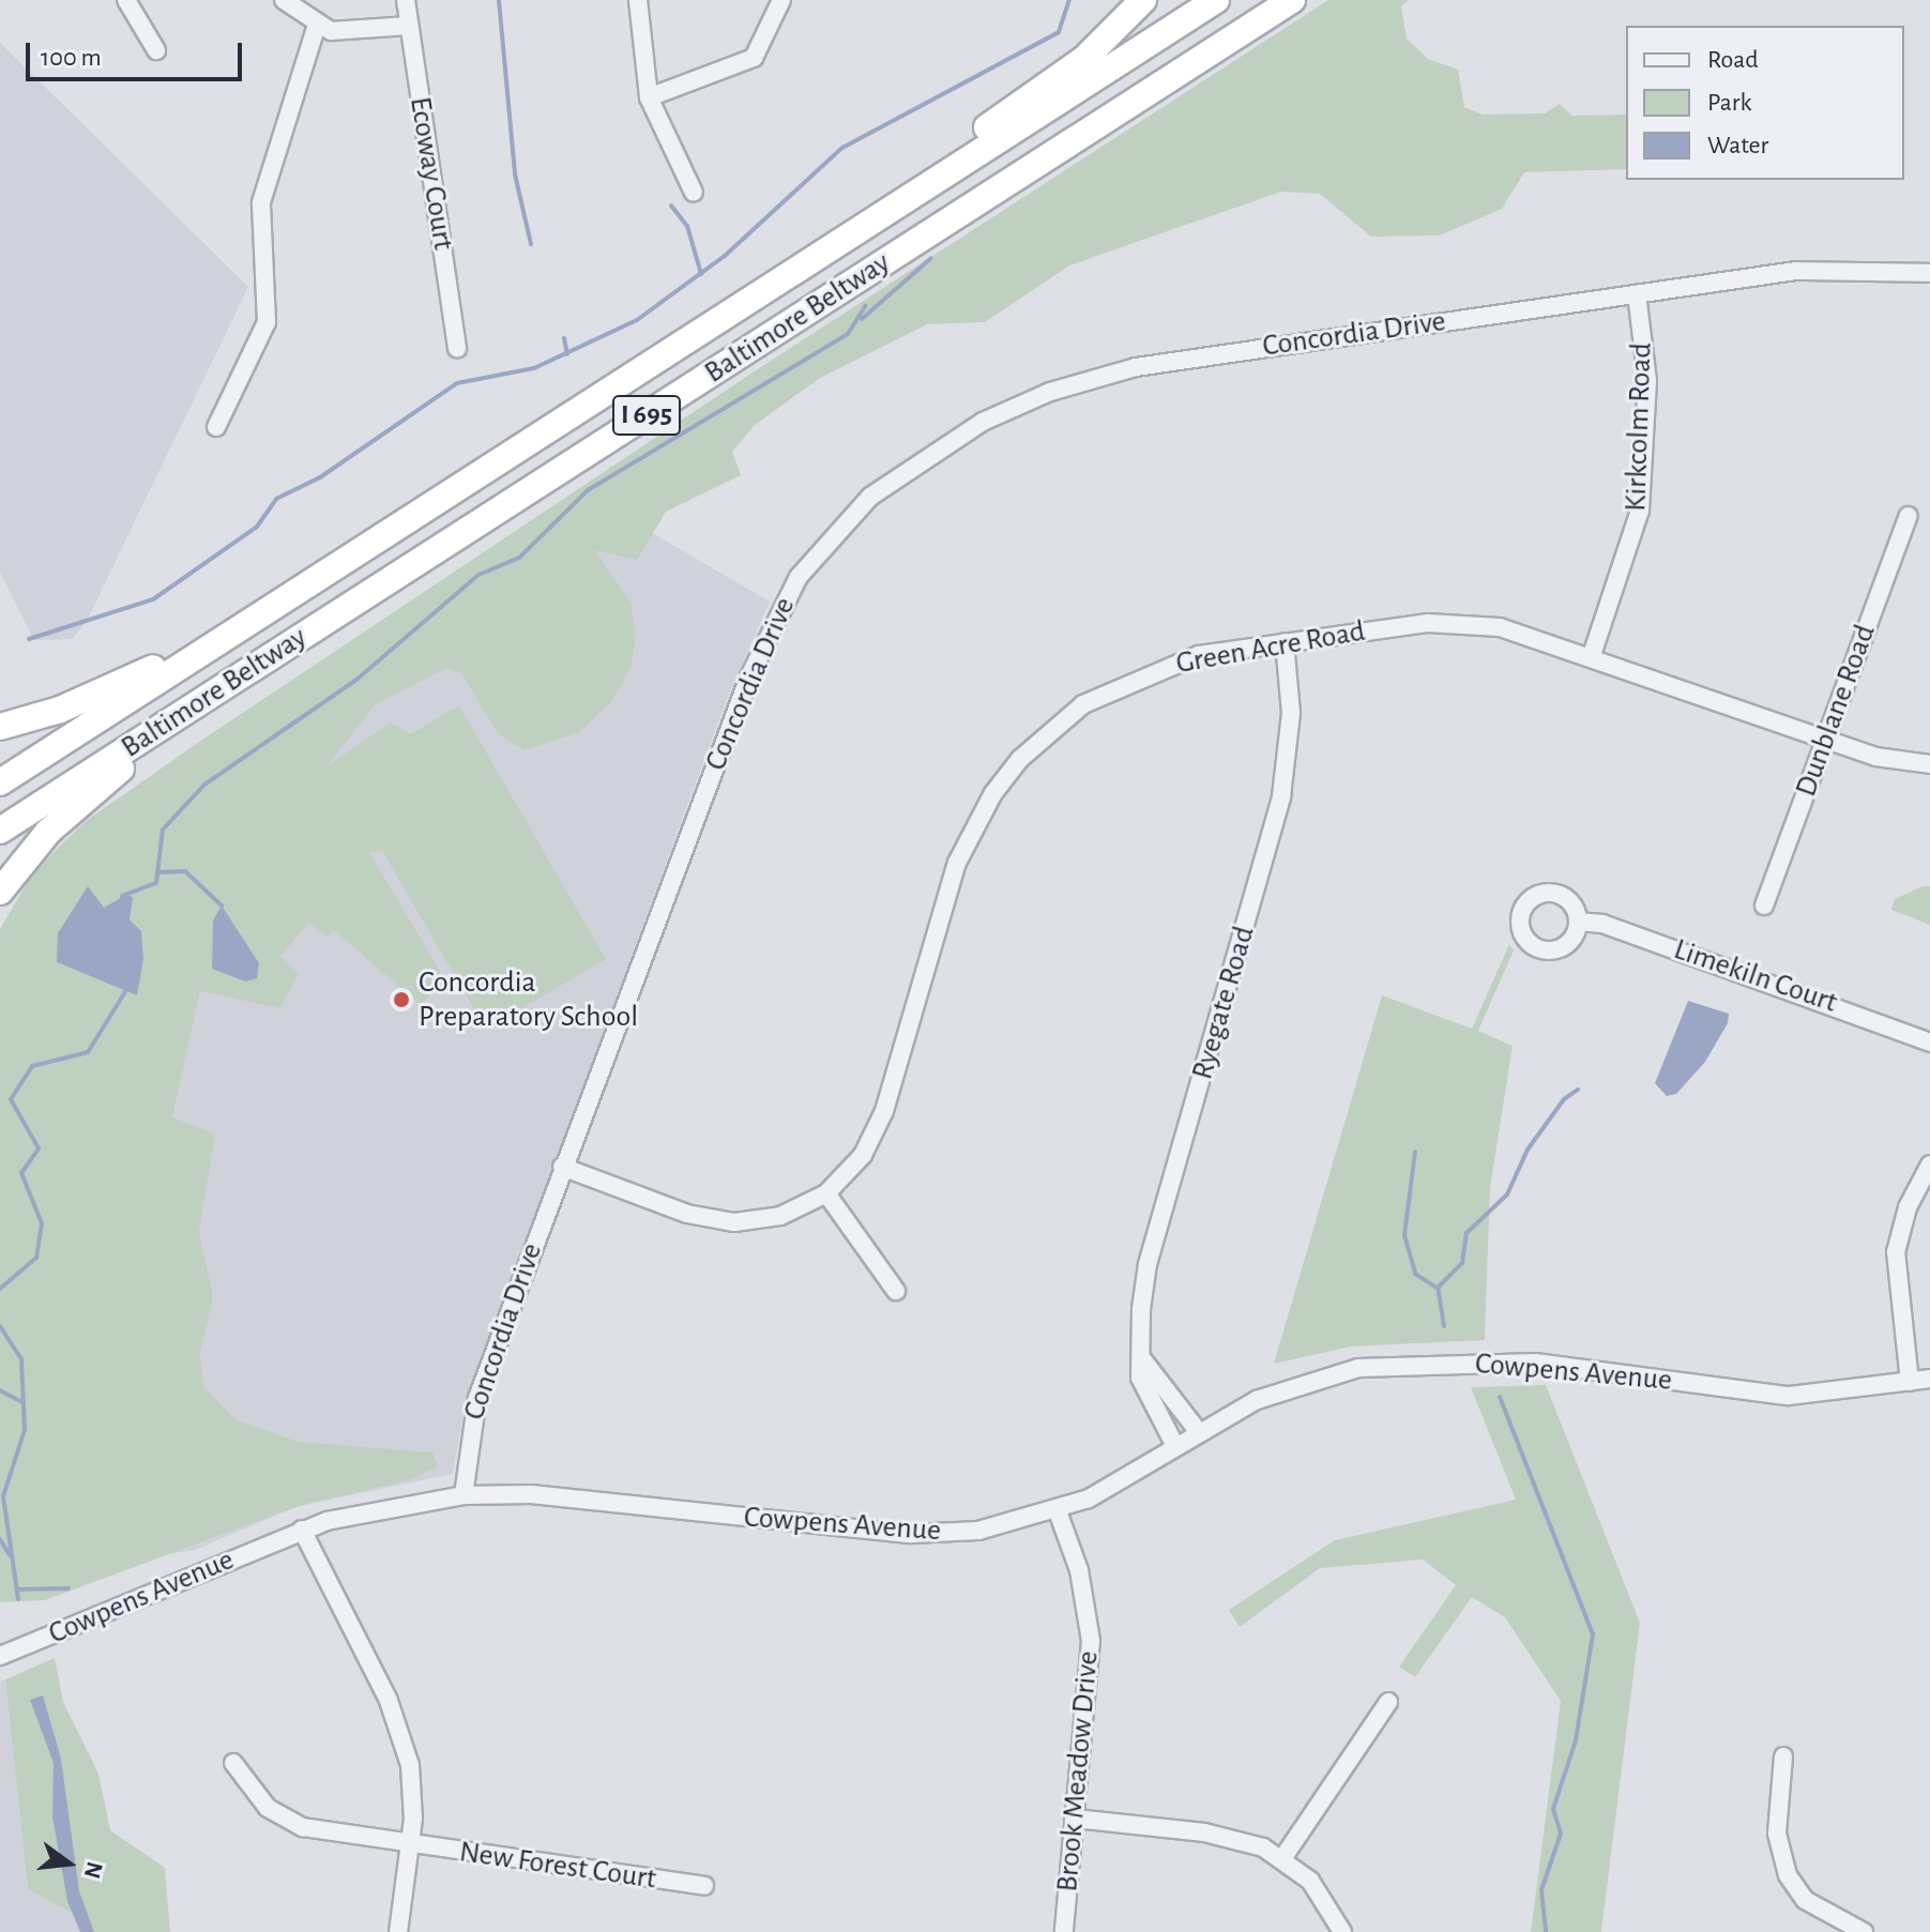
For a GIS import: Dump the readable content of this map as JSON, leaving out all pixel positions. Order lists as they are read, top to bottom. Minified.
{"streets":{"highway":["Baltimore Beltway","I 695"],"street":["Ecoway Court","Concordia Drive","Kirkcolm Road","Green Acre Road","Dunblane Road","Limekiln Court","Ryegate Road","Cowpens Avenue","Brook Meadow Drive","New Forest Court"]},"crossings":[["Concordia Drive","Kirkcolm Road"],["Concordia Drive","Green Acre Road"],["Concordia Drive","Cowpens Avenue"],["Kirkcolm Road","Green Acre Road"],["Green Acre Road","Dunblane Road"],["Green Acre Road","Ryegate Road"],["Ryegate Road","Cowpens Avenue"],["Cowpens Avenue","Brook Meadow Drive"]],"places":["Concordia Preparatory School"],"legend":["Road","Park","Water"],"scale_bar":"100 m","north":"right"}
